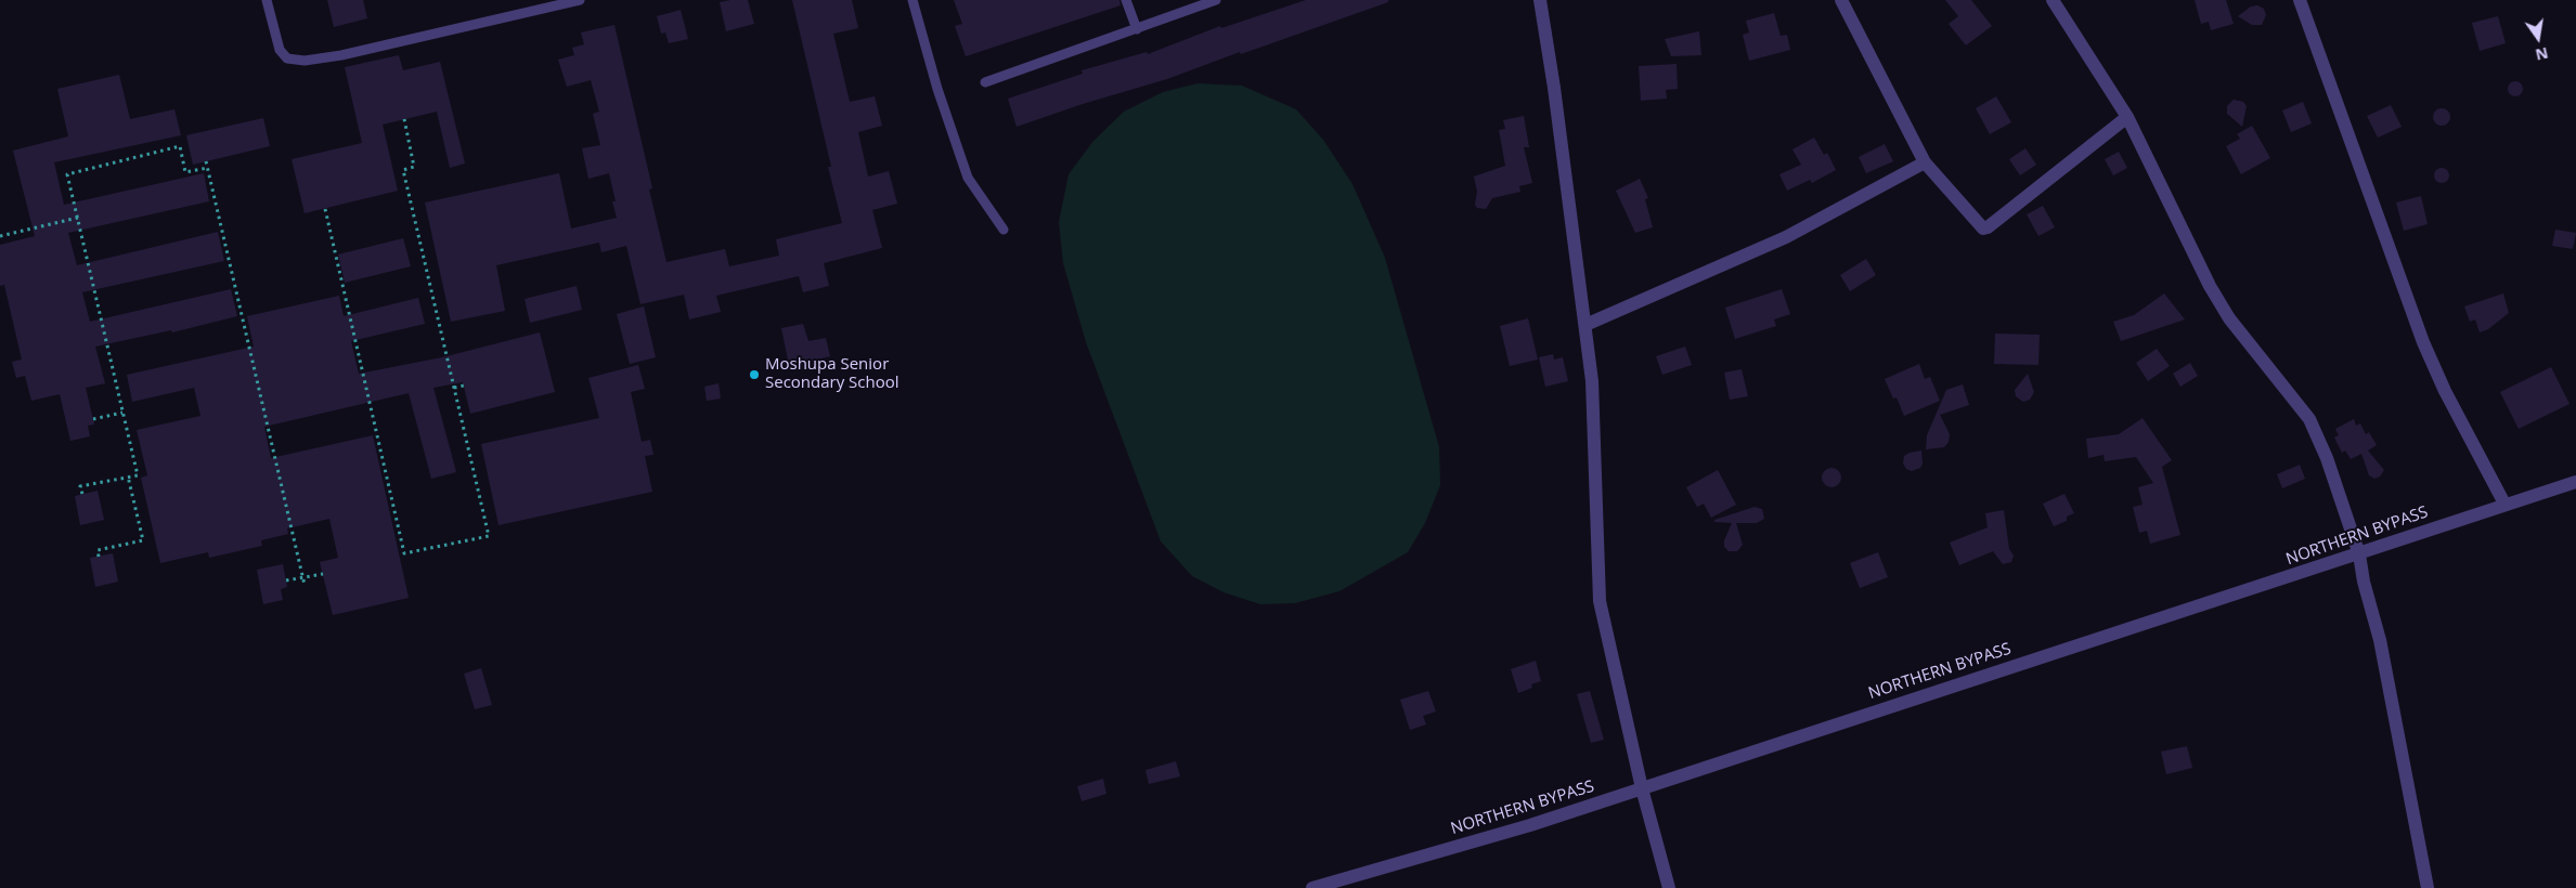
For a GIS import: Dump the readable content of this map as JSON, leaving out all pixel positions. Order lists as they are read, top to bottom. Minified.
{"streets":{"street":["NORTHERN BYPASS"]},"places":["Moshupa Senior Secondary School"],"north":"bottom"}
